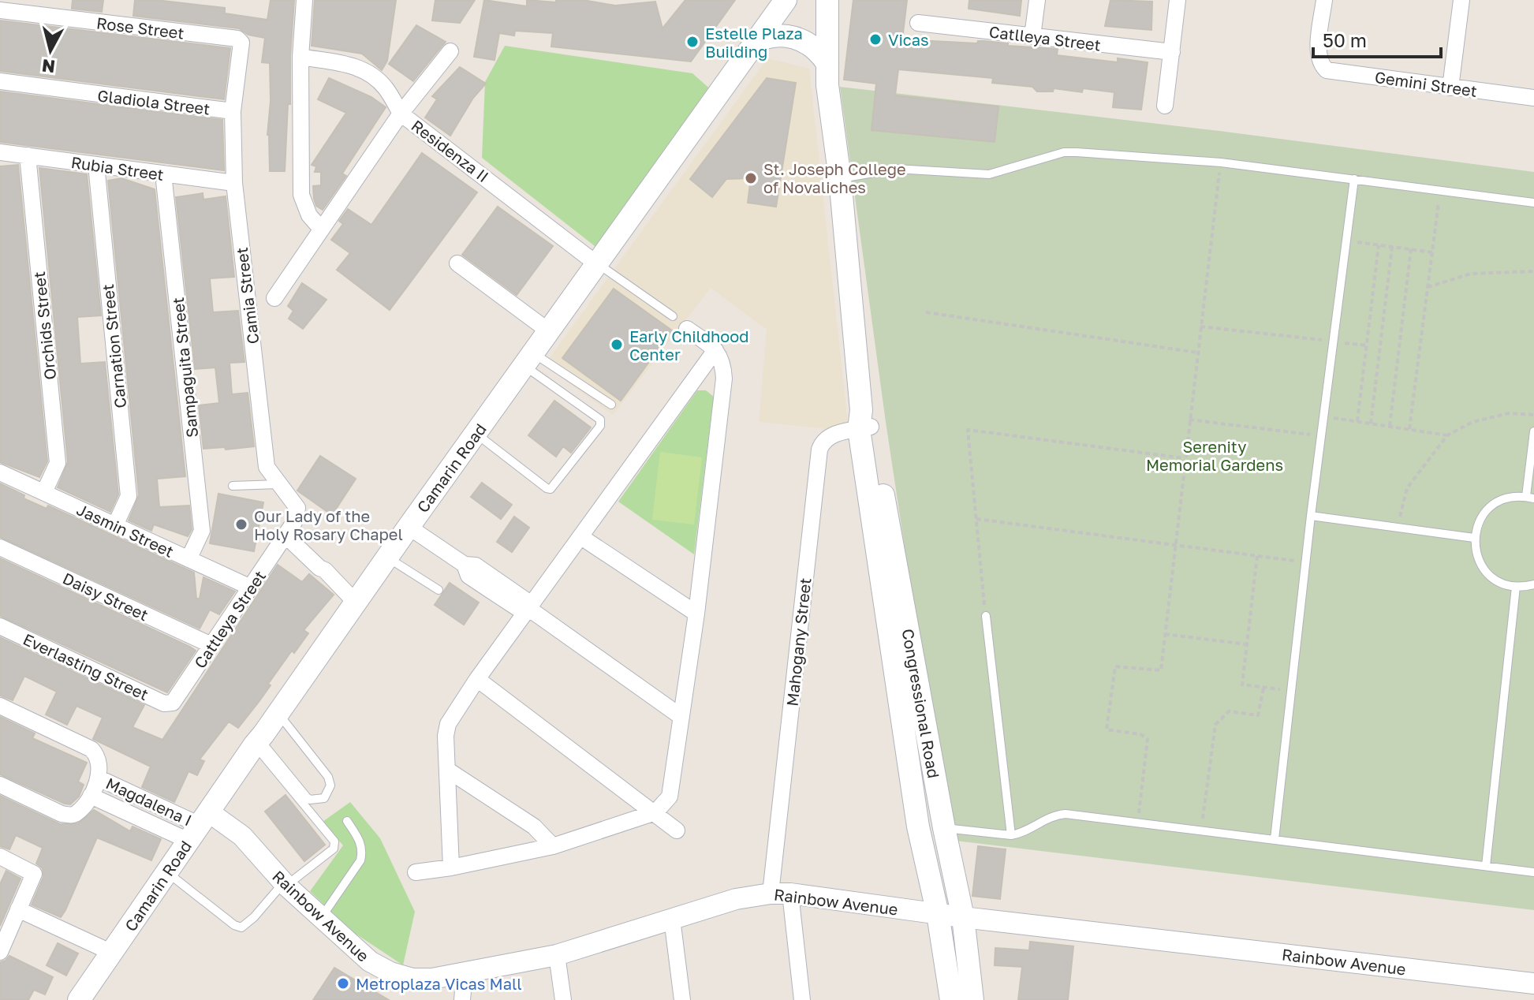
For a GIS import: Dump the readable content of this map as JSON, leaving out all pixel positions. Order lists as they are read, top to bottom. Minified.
{"streets":{"main road":["Camarin Road","Congressional Road"],"street":["Rose Street","Catlleya Street","Gemini Street","Gladiola Street","Residenza II","Rubia Street","Camia Street","Orchids Street","Carnation Street","Sampaguita Street","Jasmin Street","Daisy Street","Cattleya Street","Mahogany Street","Everlasting Street","Magdalena I","Rainbow Avenue"]},"crossings":[["Rose Street","Camia Street"],["Gladiola Street","Camia Street"],["Residenza II","Camarin Road"],["Rubia Street","Camia Street"],["Rubia Street","Orchids Street"],["Rubia Street","Carnation Street"],["Rubia Street","Sampaguita Street"],["Camia Street","Cattleya Street"],["Orchids Street","Jasmin Street"],["Carnation Street","Jasmin Street"],["Sampaguita Street","Jasmin Street"],["Camarin Road","Magdalena I"],["Camarin Road","Rainbow Avenue"],["Jasmin Street","Cattleya Street"],["Daisy Street","Cattleya Street"],["Cattleya Street","Everlasting Street"],["Mahogany Street","Congressional Road"],["Mahogany Street","Rainbow Avenue"],["Congressional Road","Rainbow Avenue"],["Magdalena I","Rainbow Avenue"]],"parks":["Serenity Memorial Gardens"],"places":["Vicas","Estelle Plaza Building","St. Joseph College of Novaliches","Early Childhood Center","Our Lady of the Holy Rosary Chapel","Metroplaza Vicas Mall"],"scale_bar":"50 m","north":"bottom"}
